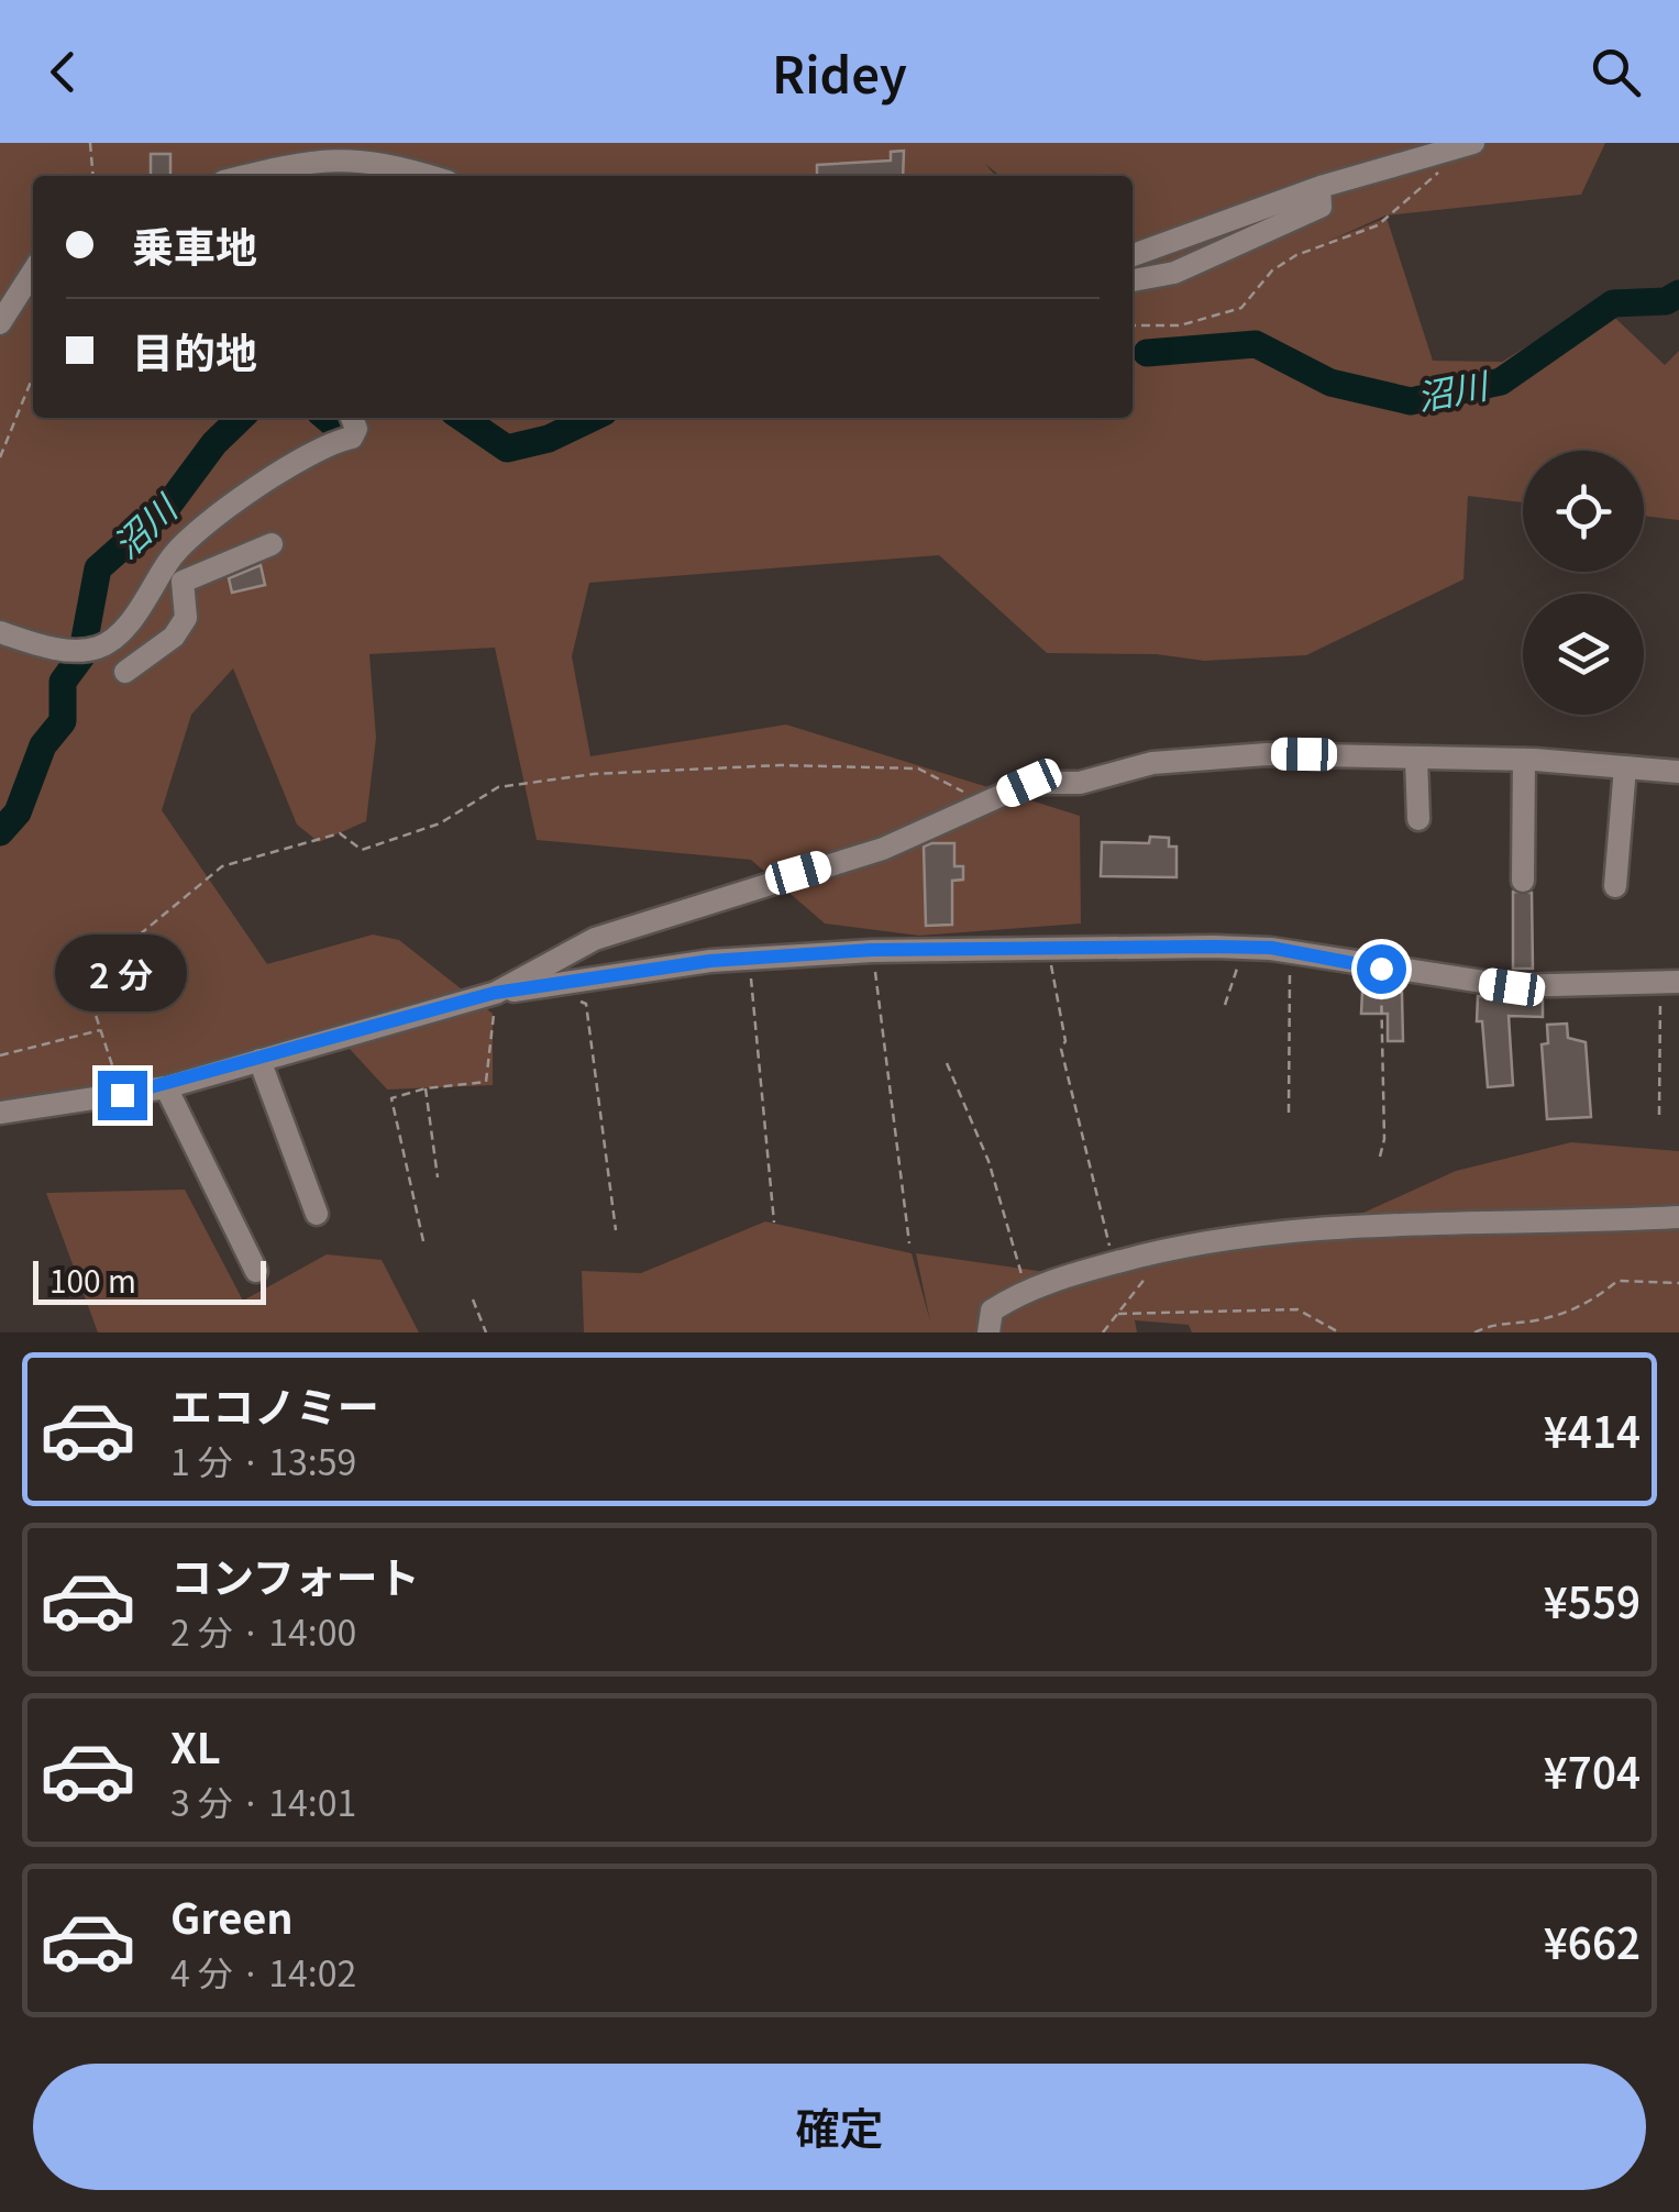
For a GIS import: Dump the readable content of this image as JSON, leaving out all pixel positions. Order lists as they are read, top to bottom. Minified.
{"water":["沼川"],"scale_bar":"100 m","page":{"header":"Ridey","banner":["乗車地","目的地"],"bubble":"2 分","scale":"100 m","list":[{"name":"エコノミー","note":"1 分 · 13:59","value":"¥414"},{"name":"コンフォート","note":"2 分 · 14:00","value":"¥559"},{"name":"XL","note":"3 分 · 14:01","value":"¥704"},{"name":"Green","note":"4 分 · 14:02","value":"¥662"}],"buttons":"確定"}}
